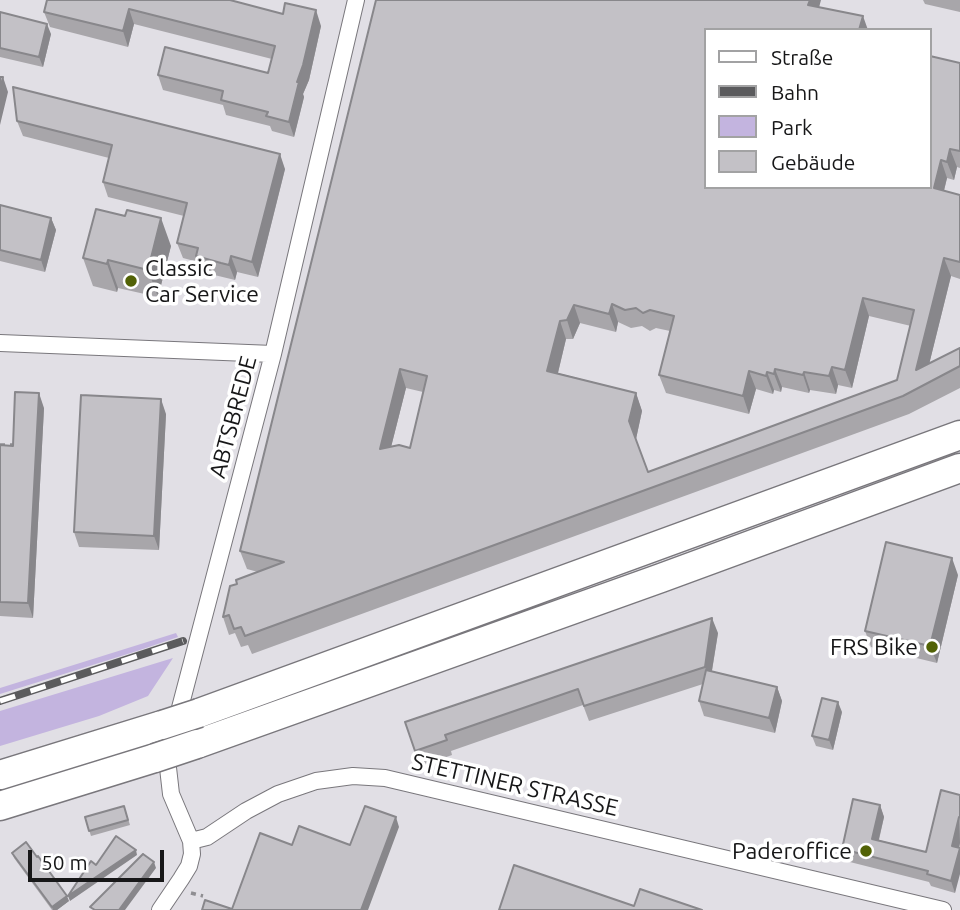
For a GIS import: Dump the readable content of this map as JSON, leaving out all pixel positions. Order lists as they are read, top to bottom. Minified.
{"streets":{"street":["ABTSBREDE","STETTINER STRASSE"]},"crossings":[["ABTSBREDE","STETTINER STRASSE"]],"places":["Classic Car Service","FRS Bike","Paderoffice"],"legend":["Straße","Bahn","Park","Gebäude"],"scale_bar":"50 m"}
